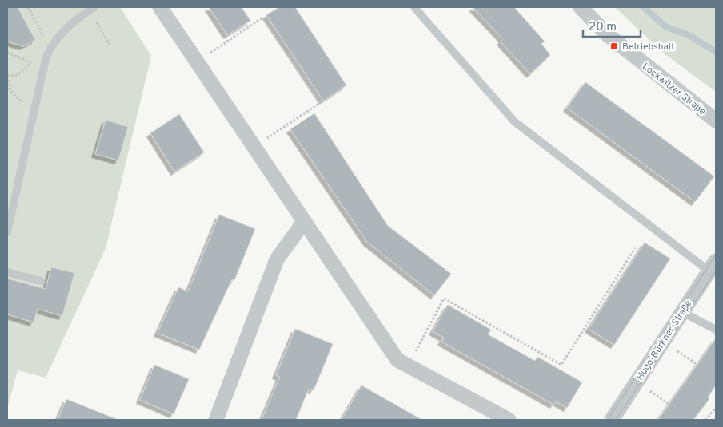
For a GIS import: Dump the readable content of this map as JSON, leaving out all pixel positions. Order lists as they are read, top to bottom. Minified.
{"streets":{"street":["Lockwitzer Straße","Hugo-Bürkner-Straße"]},"places":{"transit":["Betriebshalt"]},"scale_bar":"20 m"}
